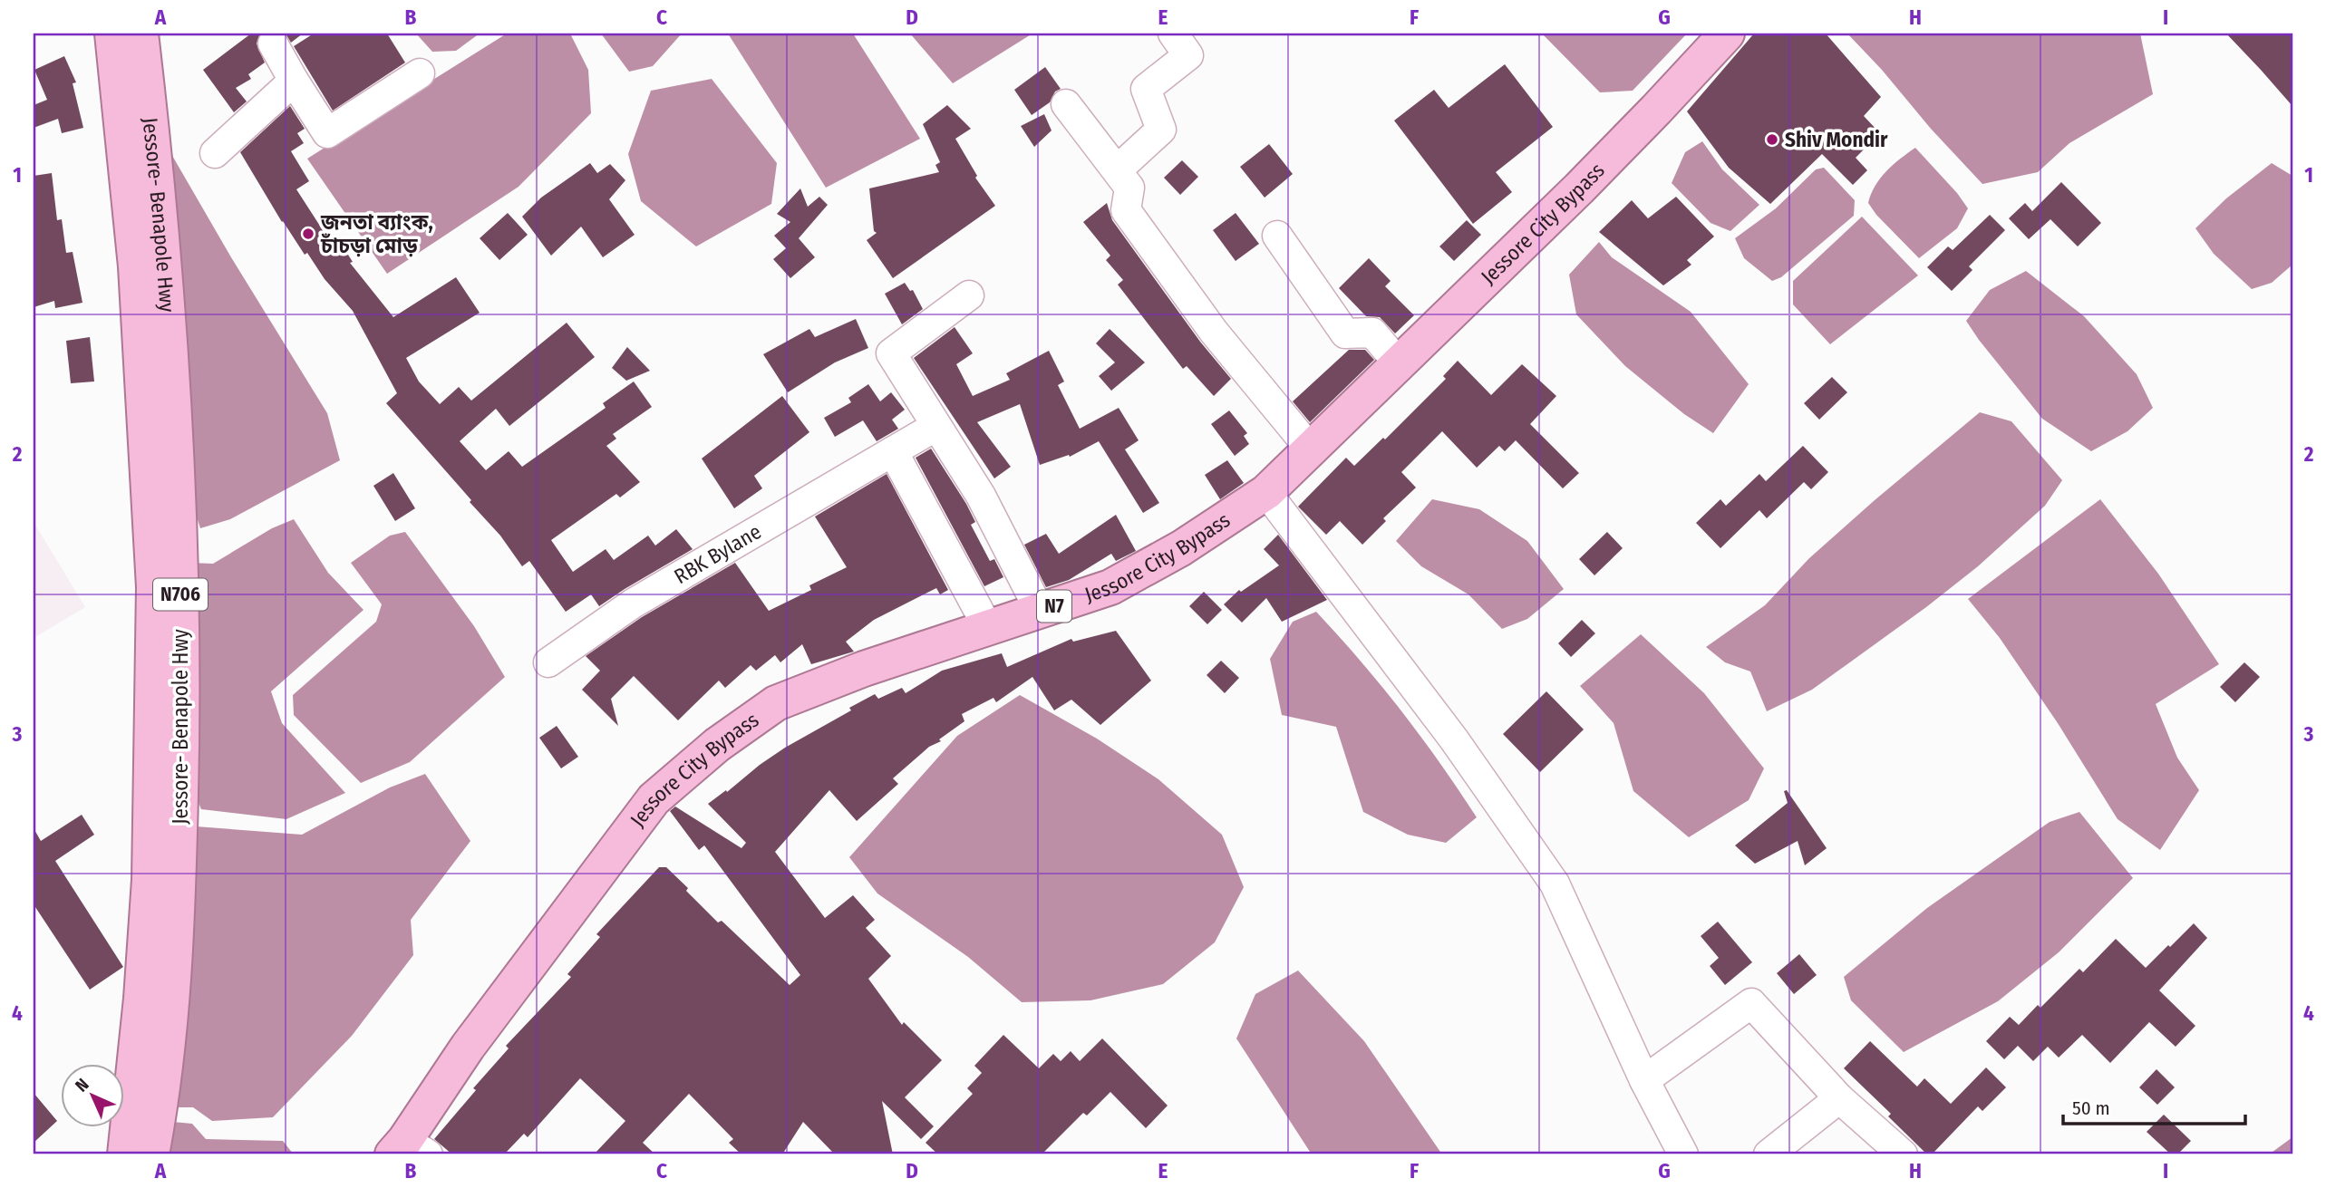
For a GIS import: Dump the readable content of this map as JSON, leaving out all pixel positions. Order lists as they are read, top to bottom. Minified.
{"streets":{"highway":["Jessore- Benapole Hwy","Jessore City Bypass","N706","N7"],"street":["RBK Bylane"]},"places":["Shiv Mondir","জনতা ব্যাংক, চাঁচড়া মোড়"],"scale_bar":"50 m","north":"top left","grid":{"columns":["A","B","C","D","E","F","G","H","I"],"rows":["1","2","3","4"]}}
